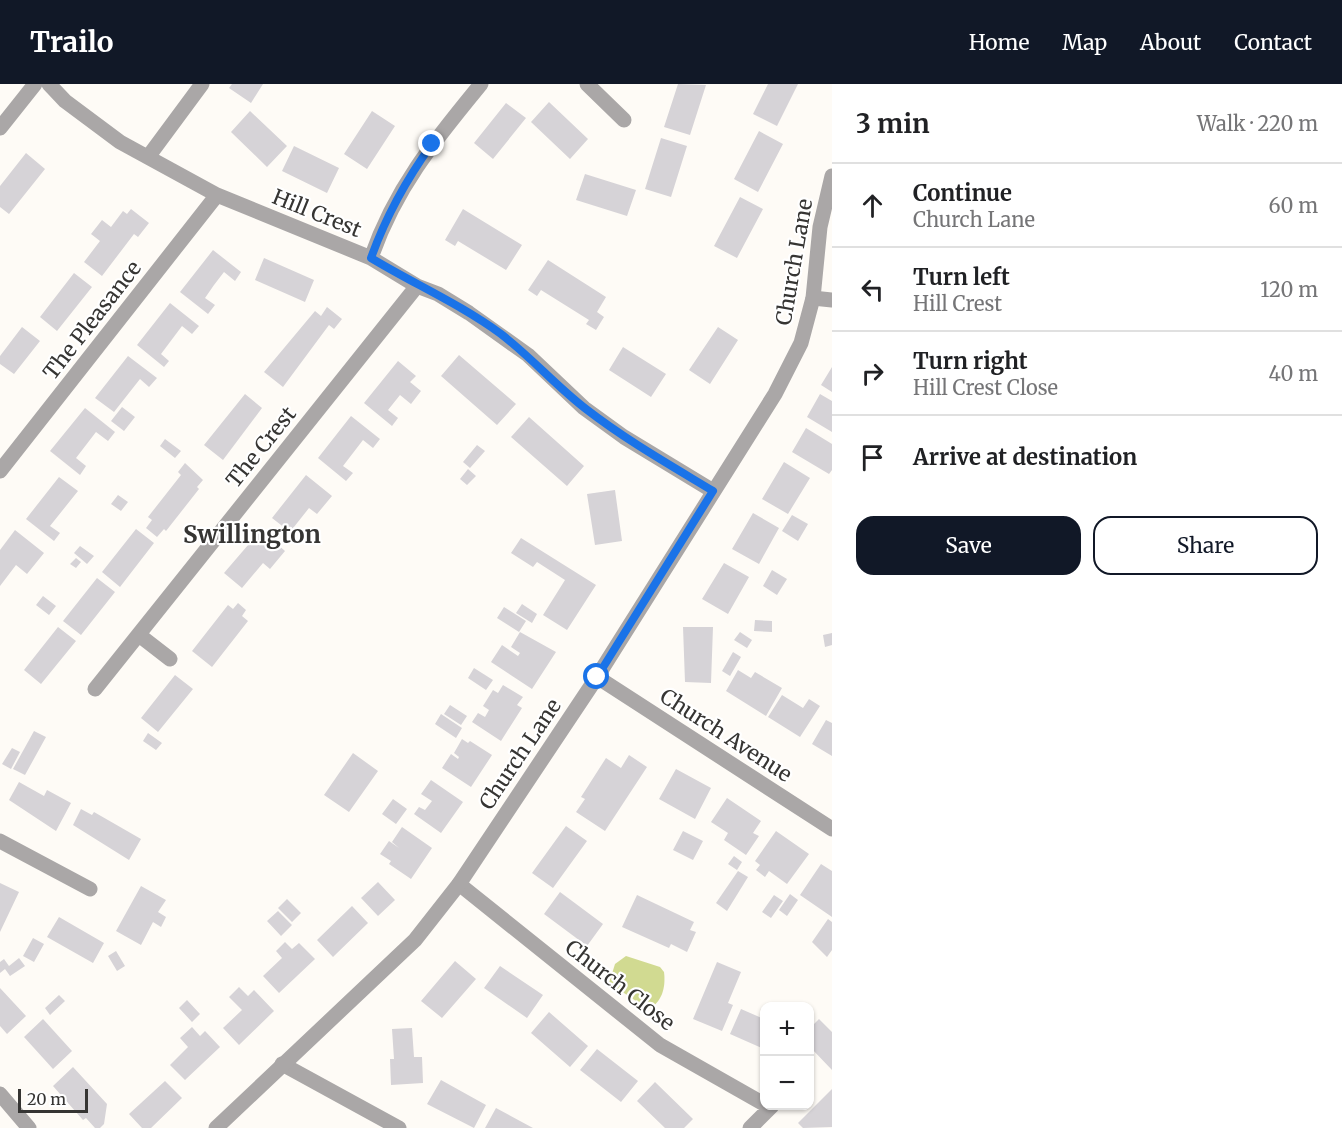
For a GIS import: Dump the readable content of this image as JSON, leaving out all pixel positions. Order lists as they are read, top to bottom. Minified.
{"streets":{"street":["Hill Crest","Church Lane","The Pleasance","The Crest","Church Avenue","Church Close"]},"crossings":[["Hill Crest","Church Lane"],["Hill Crest","The Pleasance"],["Hill Crest","The Crest"],["Church Lane","Church Avenue"],["Church Lane","Church Close"]],"districts":["Swillington"],"scale_bar":"20 m","page":{"header":"Trailo","nav":["Home","Map","About","Contact"],"heading":["3 min","Walk · 220 m"],"list":[["Continue","Church Lane","60 m"],["Turn left","Hill Crest","120 m"],["Turn right","Hill Crest Close","40 m"],"Arrive at destination"],"buttons":["Save","Share"],"map_buttons":["+","−"],"scale":"20 m"}}
